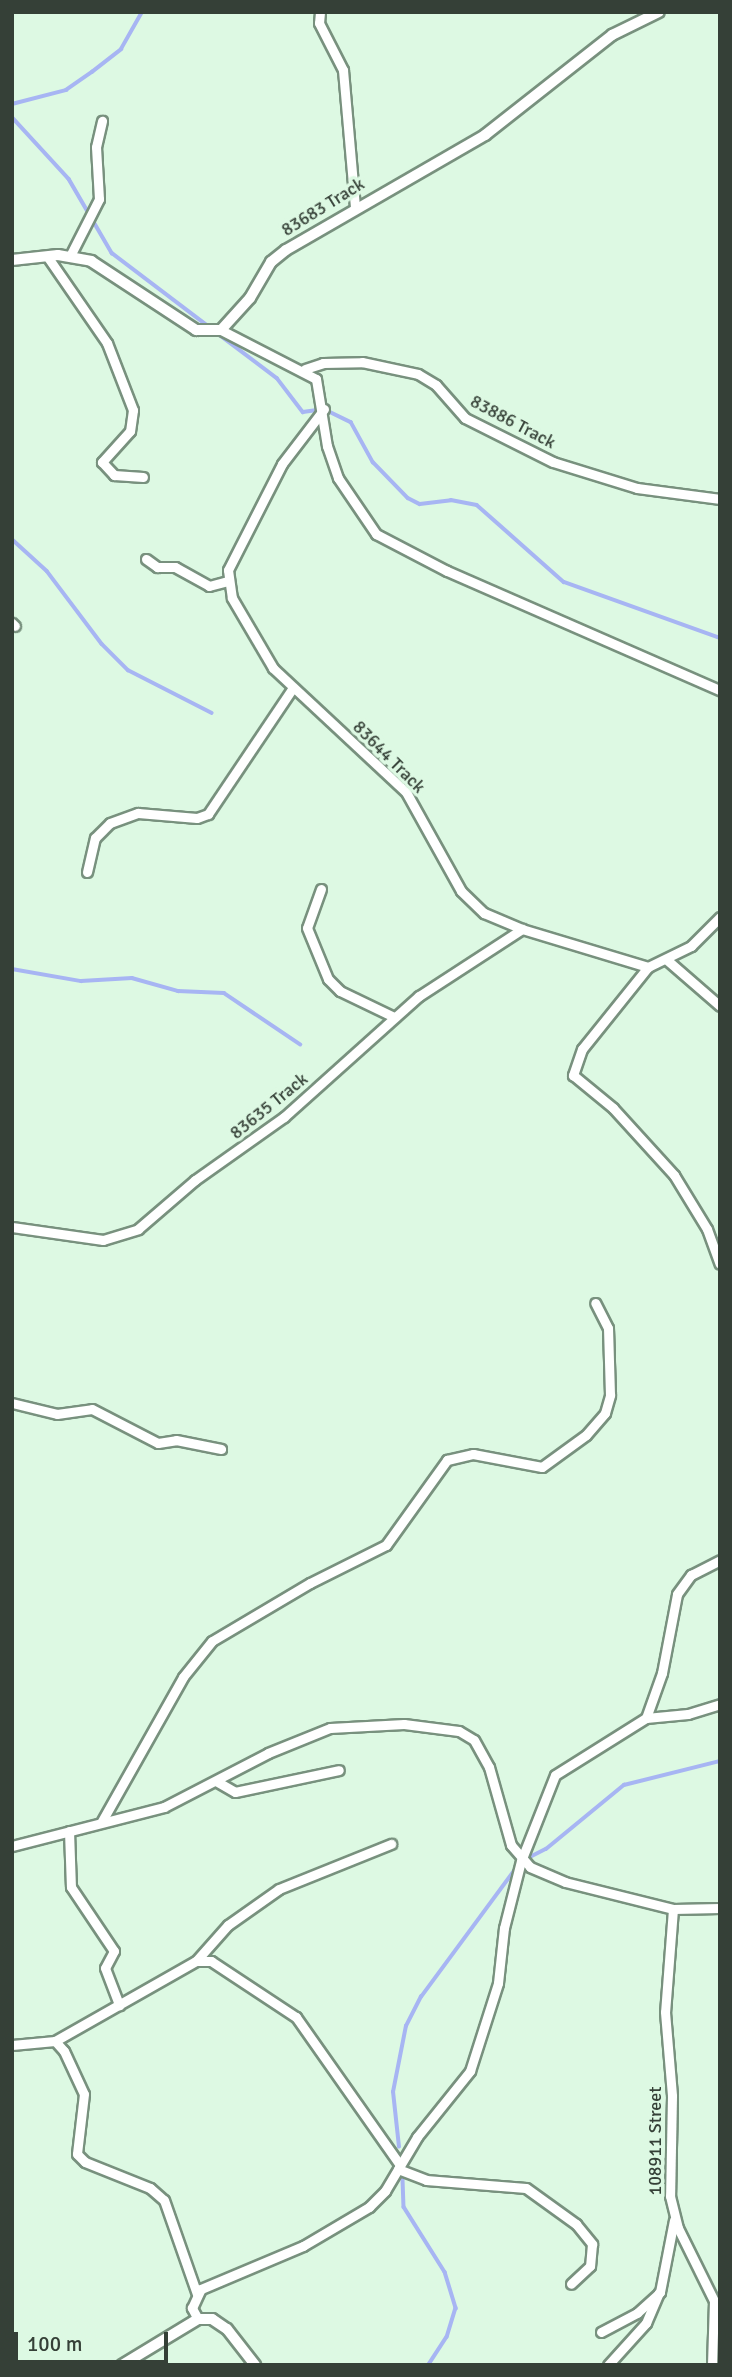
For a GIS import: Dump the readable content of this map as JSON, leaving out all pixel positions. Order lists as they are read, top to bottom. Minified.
{"streets":{"street":["83683 Track","83886 Track","83644 Track","83635 Track","108911 Street"]},"crossings":[["83644 Track","83635 Track"]],"scale_bar":"100 m"}
